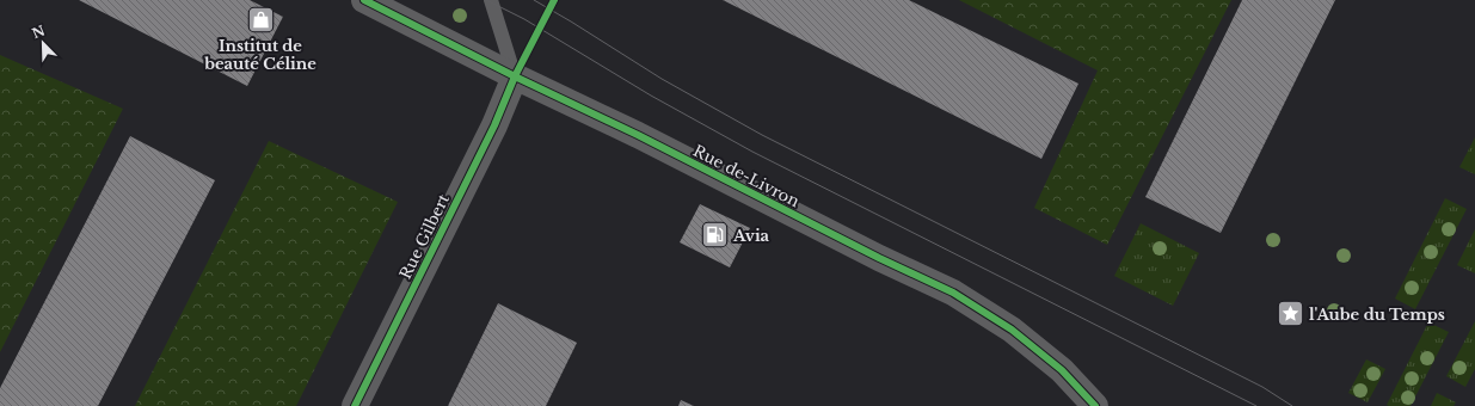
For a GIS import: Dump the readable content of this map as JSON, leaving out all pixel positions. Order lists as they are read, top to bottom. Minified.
{"streets":{"street":["Rue de-Livron","Rue Gilbert"]},"crossings":[["Rue de-Livron","Rue Gilbert"]],"places":{"shop":["Institut de beauté Céline"],"fuel station":["Avia"],"place":["l'Aube du Temps"]},"north":"top left"}
